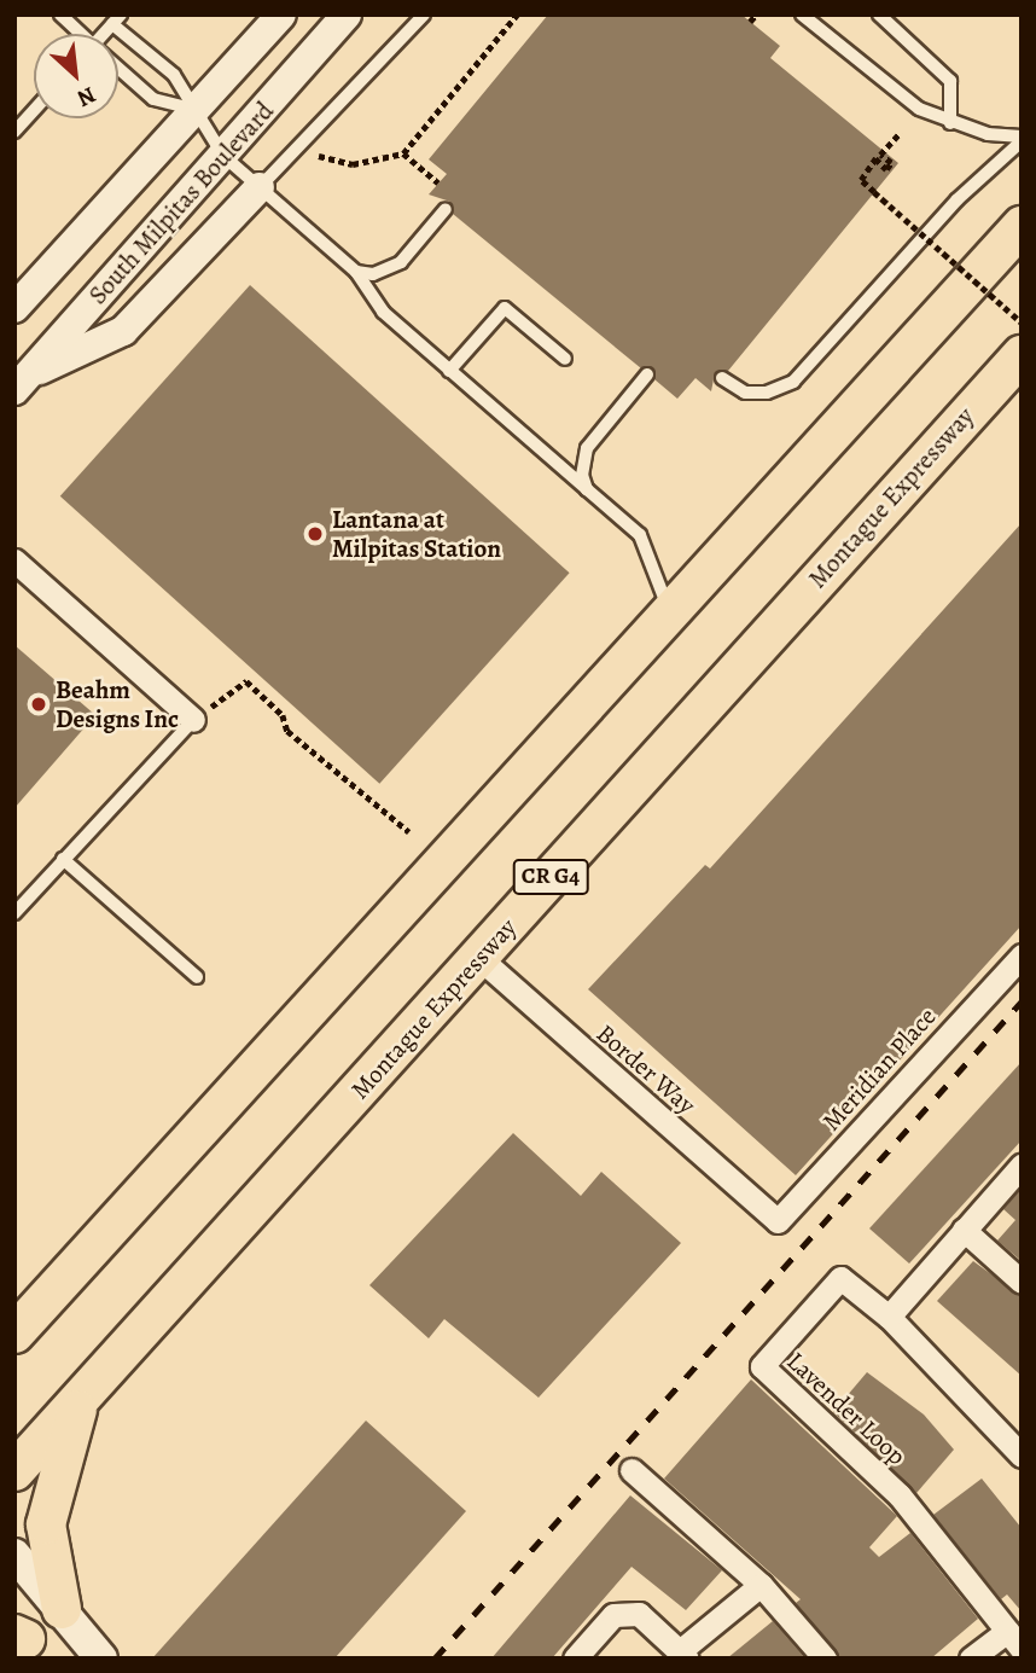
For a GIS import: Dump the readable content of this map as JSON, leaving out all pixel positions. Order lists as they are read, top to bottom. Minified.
{"streets":{"highway":["Montague Expressway","CR G4"],"street":["South Milpitas Boulevard","Border Way","Meridian Place","Lavender Loop"]},"crossings":[["Montague Expressway","Border Way"],["Border Way","Meridian Place"]],"places":["Lantana at Milpitas Station","Beahm Designs Inc"],"north":"bottom right"}
